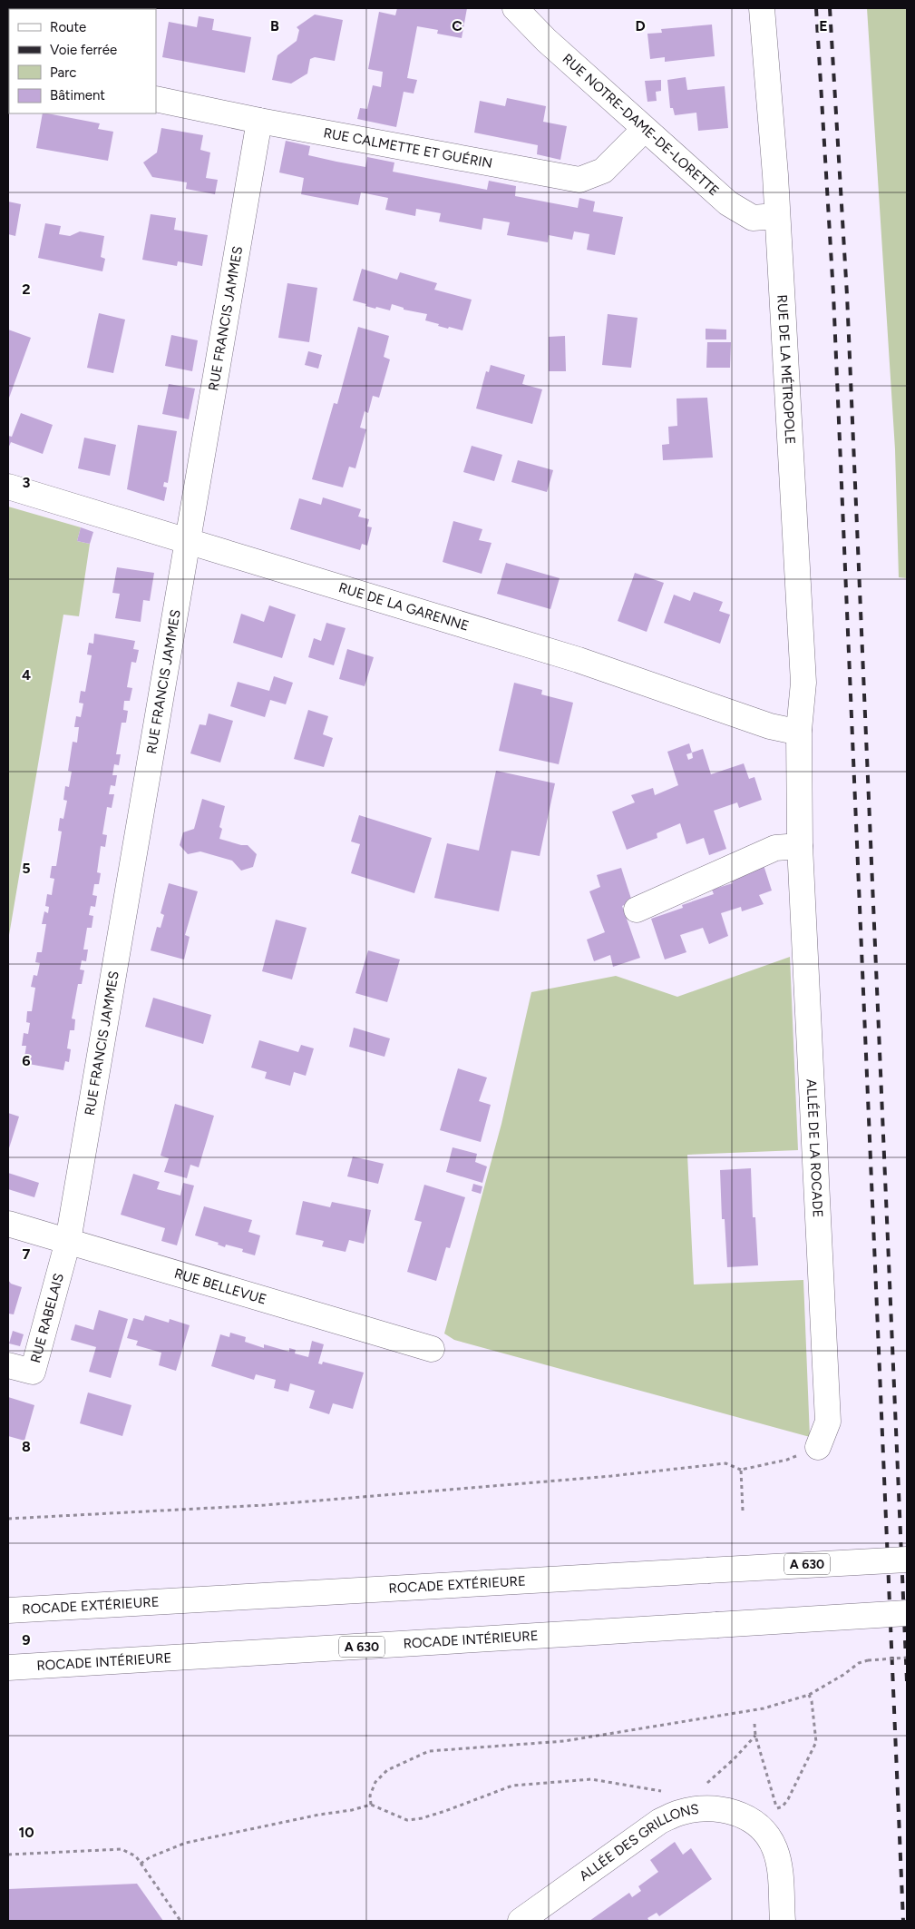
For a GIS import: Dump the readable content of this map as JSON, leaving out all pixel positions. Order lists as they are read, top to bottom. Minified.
{"streets":{"main road":["RUE NOTRE-DAME-DE-LORETTE","RUE CALMETTE ET GUÉRIN","RUE FRANCIS JAMMES","RUE DE LA MÉTROPOLE","RUE DE LA GARENNE","ALLÉE DE LA ROCADE","RUE BELLEVUE","RUE RABELAIS","A 630","ROCADE EXTÉRIEURE","ROCADE INTÉRIEURE","ALLÉE DES GRILLONS"]},"crossings":[["RUE NOTRE-DAME-DE-LORETTE","RUE CALMETTE ET GUÉRIN"],["RUE NOTRE-DAME-DE-LORETTE","RUE DE LA MÉTROPOLE"],["RUE CALMETTE ET GUÉRIN","RUE FRANCIS JAMMES"],["RUE FRANCIS JAMMES","RUE DE LA GARENNE"],["RUE FRANCIS JAMMES","RUE BELLEVUE"],["RUE FRANCIS JAMMES","RUE RABELAIS"],["RUE DE LA MÉTROPOLE","RUE DE LA GARENNE"],["RUE DE LA MÉTROPOLE","ALLÉE DE LA ROCADE"],["RUE DE LA GARENNE","ALLÉE DE LA ROCADE"],["RUE BELLEVUE","RUE RABELAIS"]],"legend":["Route","Voie ferrée","Parc","Bâtiment"],"grid":{"columns":["B","C","D","E"],"rows":["2","3","4","5","6","7","8","9","10"]}}
